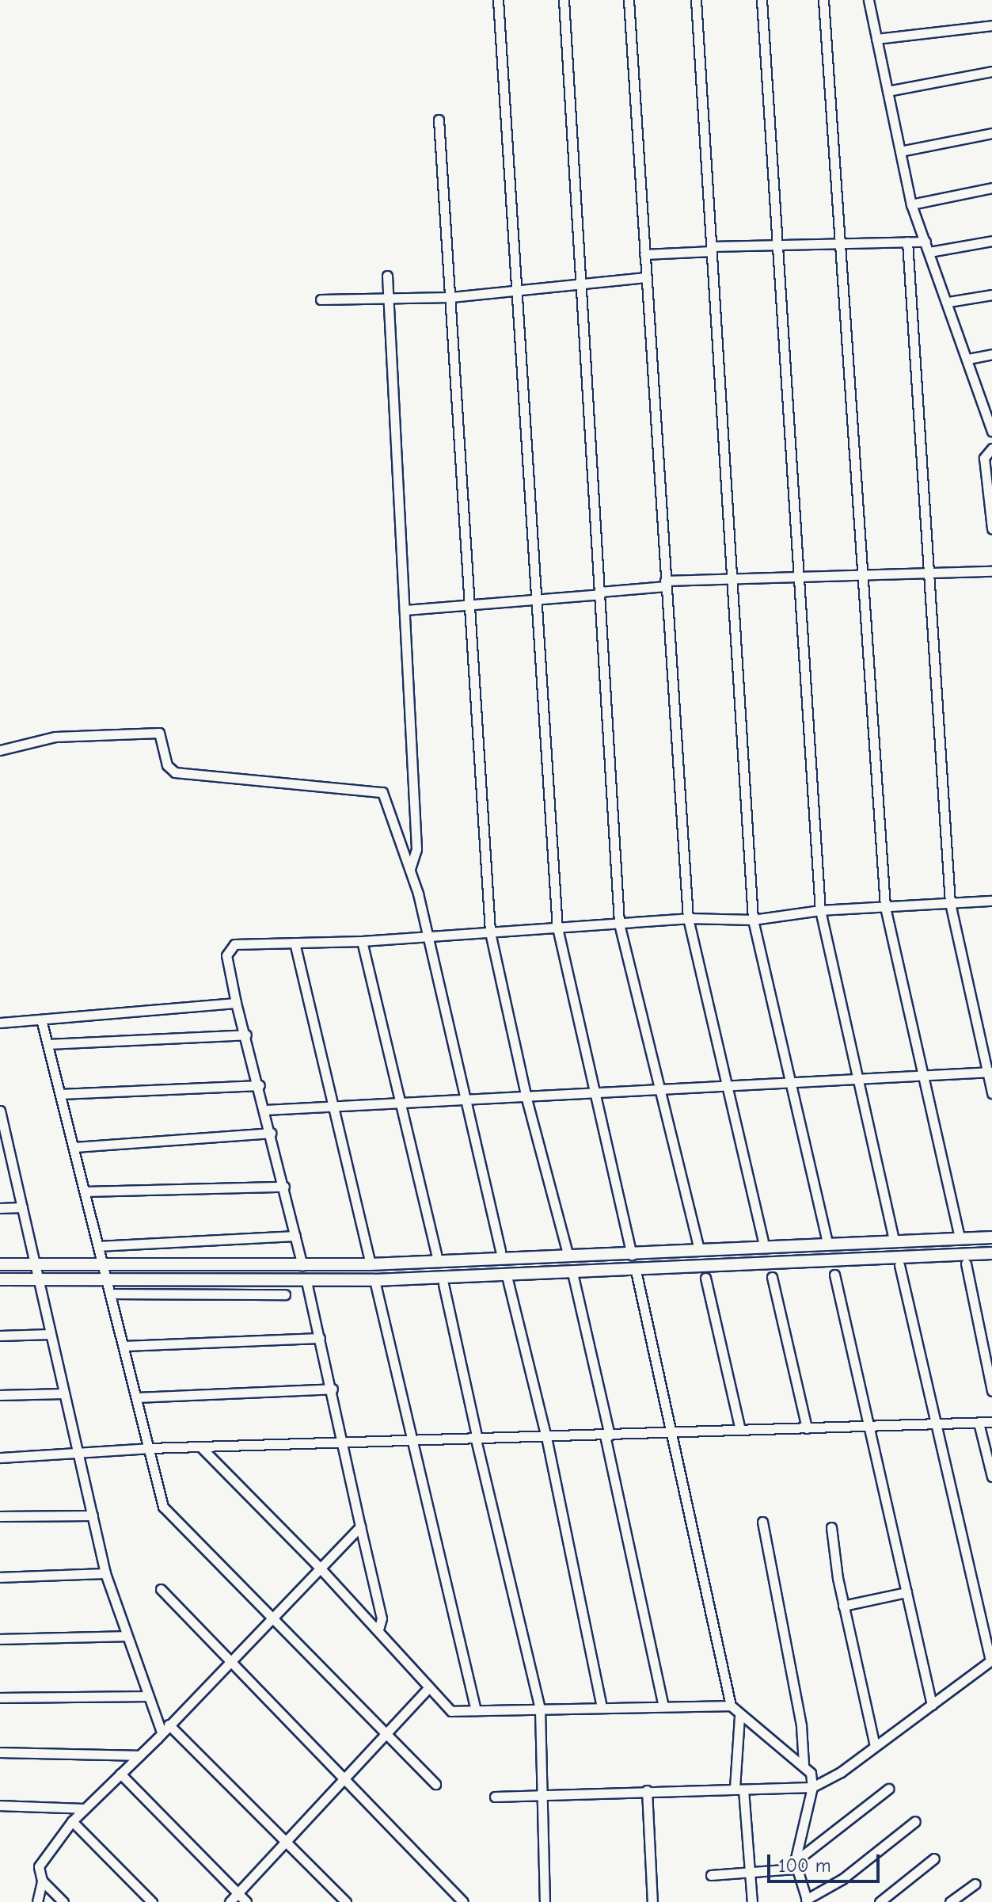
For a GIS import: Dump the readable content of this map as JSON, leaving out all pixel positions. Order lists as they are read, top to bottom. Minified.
{"scale_bar":"100 m"}
